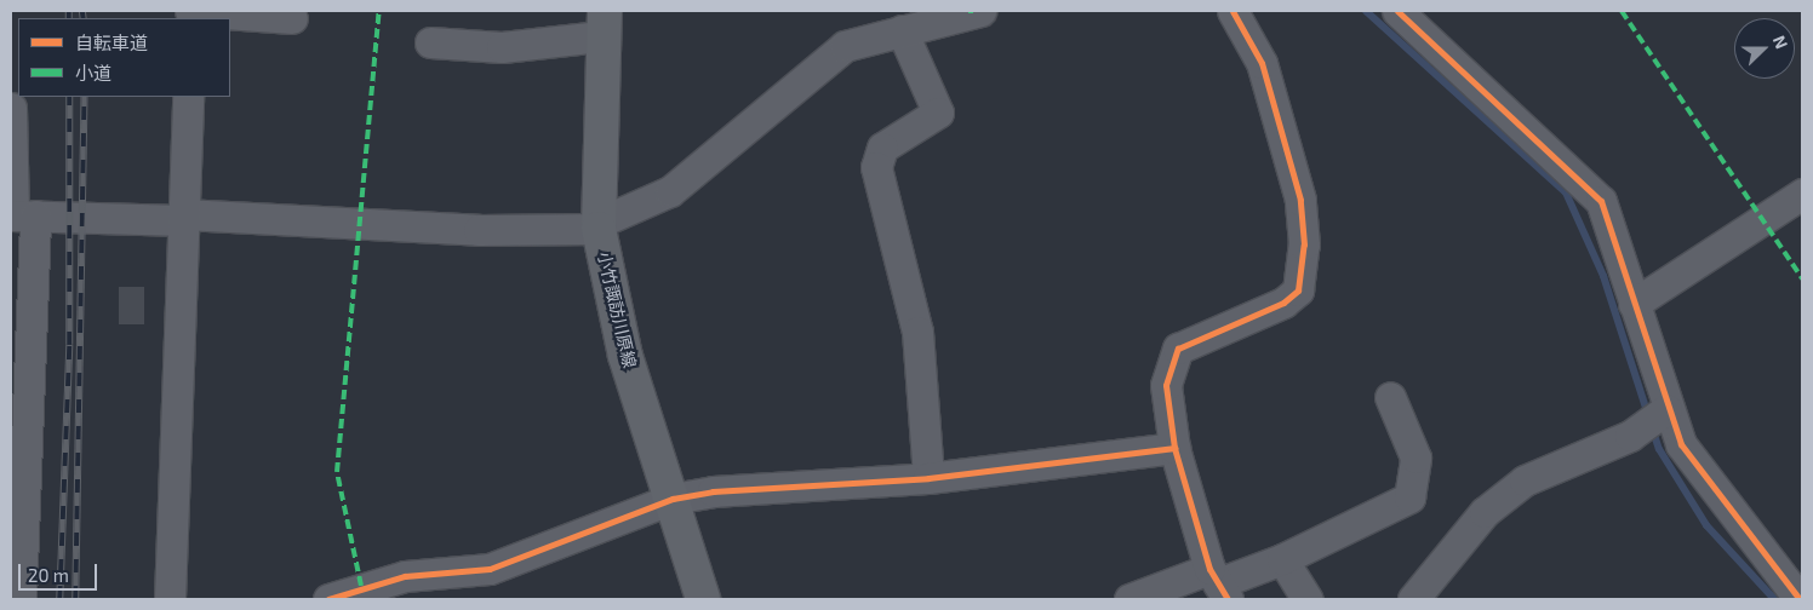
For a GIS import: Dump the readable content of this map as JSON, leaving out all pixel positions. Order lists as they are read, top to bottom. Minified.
{"streets":{"main road":["小竹諏訪川原線"]},"legend":["自転車道","小道"],"scale_bar":"20 m","north":"right"}
